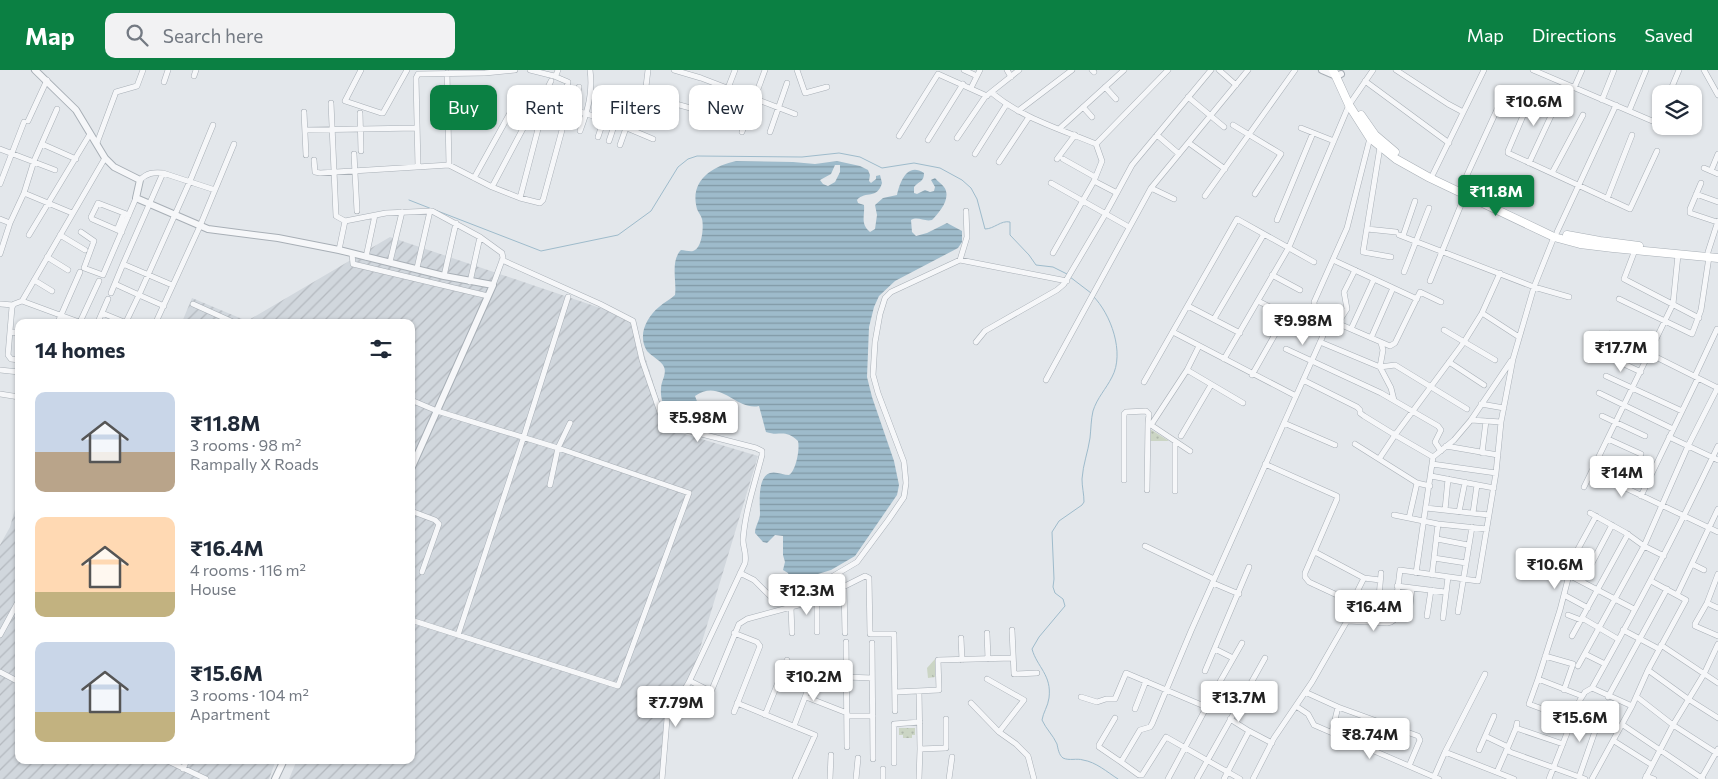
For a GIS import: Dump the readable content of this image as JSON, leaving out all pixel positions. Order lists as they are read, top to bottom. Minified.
{"page":{"header":"Map","search":"Search here","nav":["Map","Directions","Saved"],"price":["₹10.6M","₹11.8M","₹9.98M","₹17.7M","₹5.98M","₹14M","₹10.6M","₹12.3M","₹16.4M","₹10.2M","₹13.7M","₹7.79M","₹15.6M","₹8.74M"],"chip":["Buy","Rent","Filters","New"],"heading":"14 homes","list":[{"name":"₹11.8M","note":"3 rooms · 98 m² · Rampally X Roads"},{"name":"₹16.4M","note":"4 rooms · 116 m² · House"},{"name":"₹15.6M","note":"3 rooms · 104 m² · Apartment"}]}}
